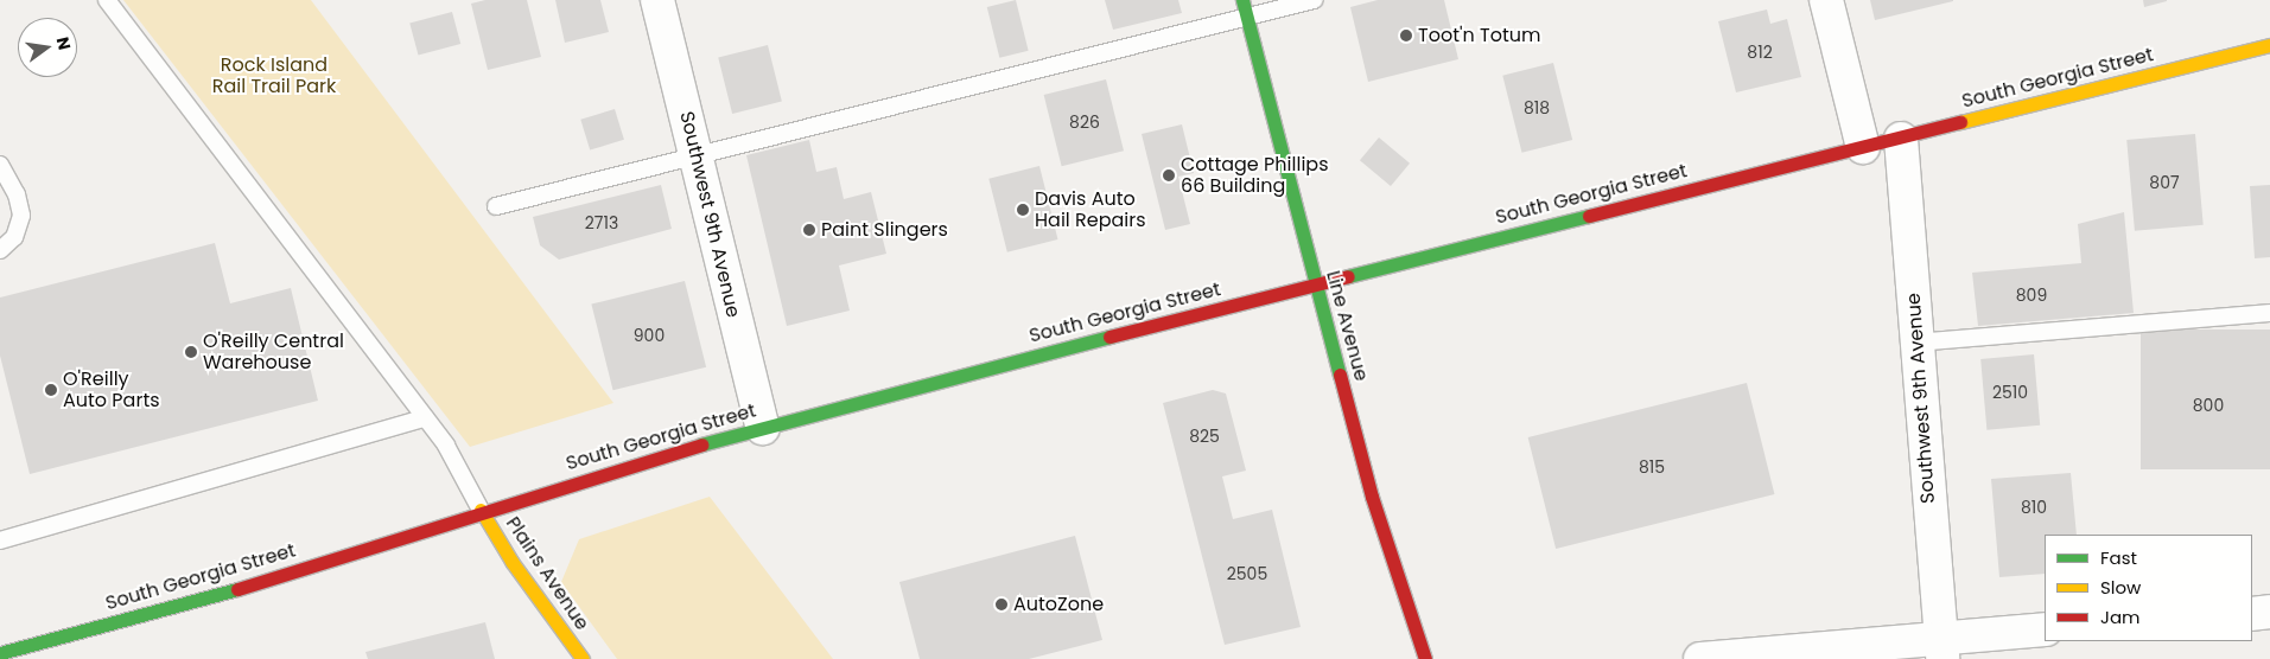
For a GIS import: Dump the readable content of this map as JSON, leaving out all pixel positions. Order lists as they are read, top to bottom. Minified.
{"streets":{"main road":["South Georgia Street","Line Avenue","Plains Avenue"],"street":["Southwest 9th Avenue"]},"crossings":[["South Georgia Street","Southwest 9th Avenue"],["South Georgia Street","Line Avenue"],["South Georgia Street","Plains Avenue"]],"parks":["Rock Island Rail Trail Park"],"places":["Toot'n Totum","Cottage Phillips 66 Building","Davis Auto Hail Repairs","Paint Slingers","O'Reilly Central Warehouse","O'Reilly Auto Parts","AutoZone"],"house_numbers":["812","818","826","807","2713","809","900","2510","800","825","815","810","2505"],"legend":["Fast","Slow","Jam"],"north":"right"}
